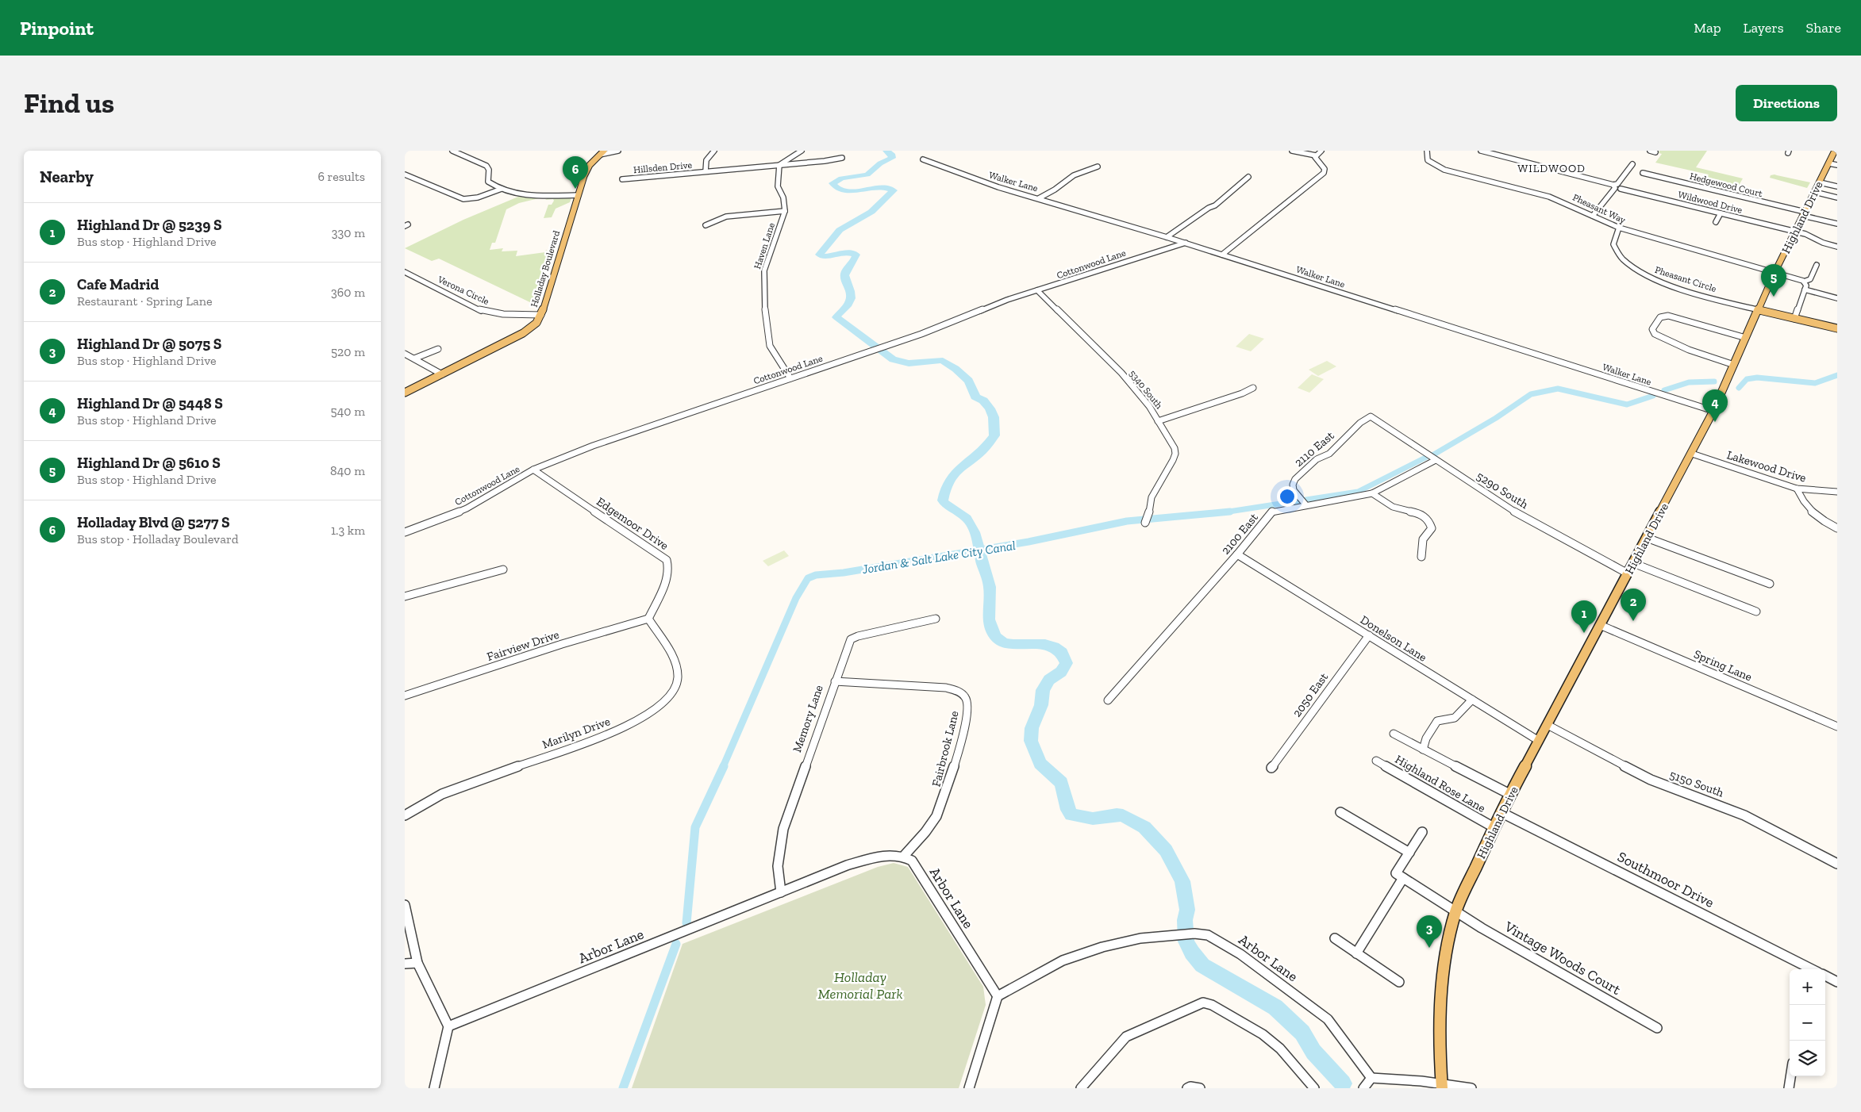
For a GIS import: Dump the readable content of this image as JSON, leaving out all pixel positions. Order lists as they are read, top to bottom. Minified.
{"streets":{"main road":["Highland Drive","Holladay Boulevard"],"street":["Hillsden Drive","Walker Lane","Hedgewood Court","Wildwood Drive","Pheasant Way","Haven Lane","Cottonwood Lane","Pheasant Circle","Verona Circle","5340 South","2110 East","Lakewood Drive","5290 South","Edgemoor Drive","2100 East","Donelson Lane","Fairview Drive","Spring Lane","2050 East","Memory Lane","Marilyn Drive","Fairbrook Lane","Highland Rose Lane","5150 South","Southmoor Drive","Arbor Lane","Vintage Woods Court"]},"crossings":[["Hillsden Drive","Haven Lane"],["Walker Lane","Highland Drive"],["Walker Lane","Cottonwood Lane"],["Hedgewood Court","Highland Drive"],["Wildwood Drive","Highland Drive"],["Pheasant Way","Highland Drive"],["Pheasant Way","Pheasant Circle"],["Highland Drive","Pheasant Circle"],["Highland Drive","Lakewood Drive"],["Highland Drive","5290 South"],["Highland Drive","Donelson Lane"],["Highland Drive","Spring Lane"],["Highland Drive","Highland Rose Lane"],["Highland Drive","5150 South"],["Highland Drive","Southmoor Drive"],["Highland Drive","Vintage Woods Court"],["Haven Lane","Cottonwood Lane"],["Cottonwood Lane","5340 South"],["Cottonwood Lane","Edgemoor Drive"],["Holladay Boulevard","Verona Circle"],["2110 East","5290 South"],["2110 East","2100 East"],["5290 South","2100 East"],["Edgemoor Drive","Fairview Drive"],["Edgemoor Drive","Marilyn Drive"],["2100 East","Donelson Lane"],["Donelson Lane","2050 East"],["Fairview Drive","Marilyn Drive"],["Memory Lane","Fairbrook Lane"],["Memory Lane","Arbor Lane"],["Fairbrook Lane","Arbor Lane"]],"districts":["WILDWOOD"],"water":["Jordan & Salt Lake City Canal"],"parks":["Holladay Memorial Park"],"page":{"header":"Pinpoint","nav":["Map","Layers","Share"],"buttons":"Directions","title":"Find us","heading":["Nearby","6 results"],"pins":["6","5","4","2","1","3"],"list":[{"mark":"1","name":"Highland Dr @ 5239 S","note":"Bus stop · Highland Drive","value":"330 m"},{"mark":"2","name":"Cafe Madrid","note":"Restaurant · Spring Lane","value":"360 m"},{"mark":"3","name":"Highland Dr @ 5075 S","note":"Bus stop · Highland Drive","value":"520 m"},{"mark":"4","name":"Highland Dr @ 5448 S","note":"Bus stop · Highland Drive","value":"540 m"},{"mark":"5","name":"Highland Dr @ 5610 S","note":"Bus stop · Highland Drive","value":"840 m"},{"mark":"6","name":"Holladay Blvd @ 5277 S","note":"Bus stop · Holladay Boulevard","value":"1.3 km"}],"map_buttons":["+","−"]}}
